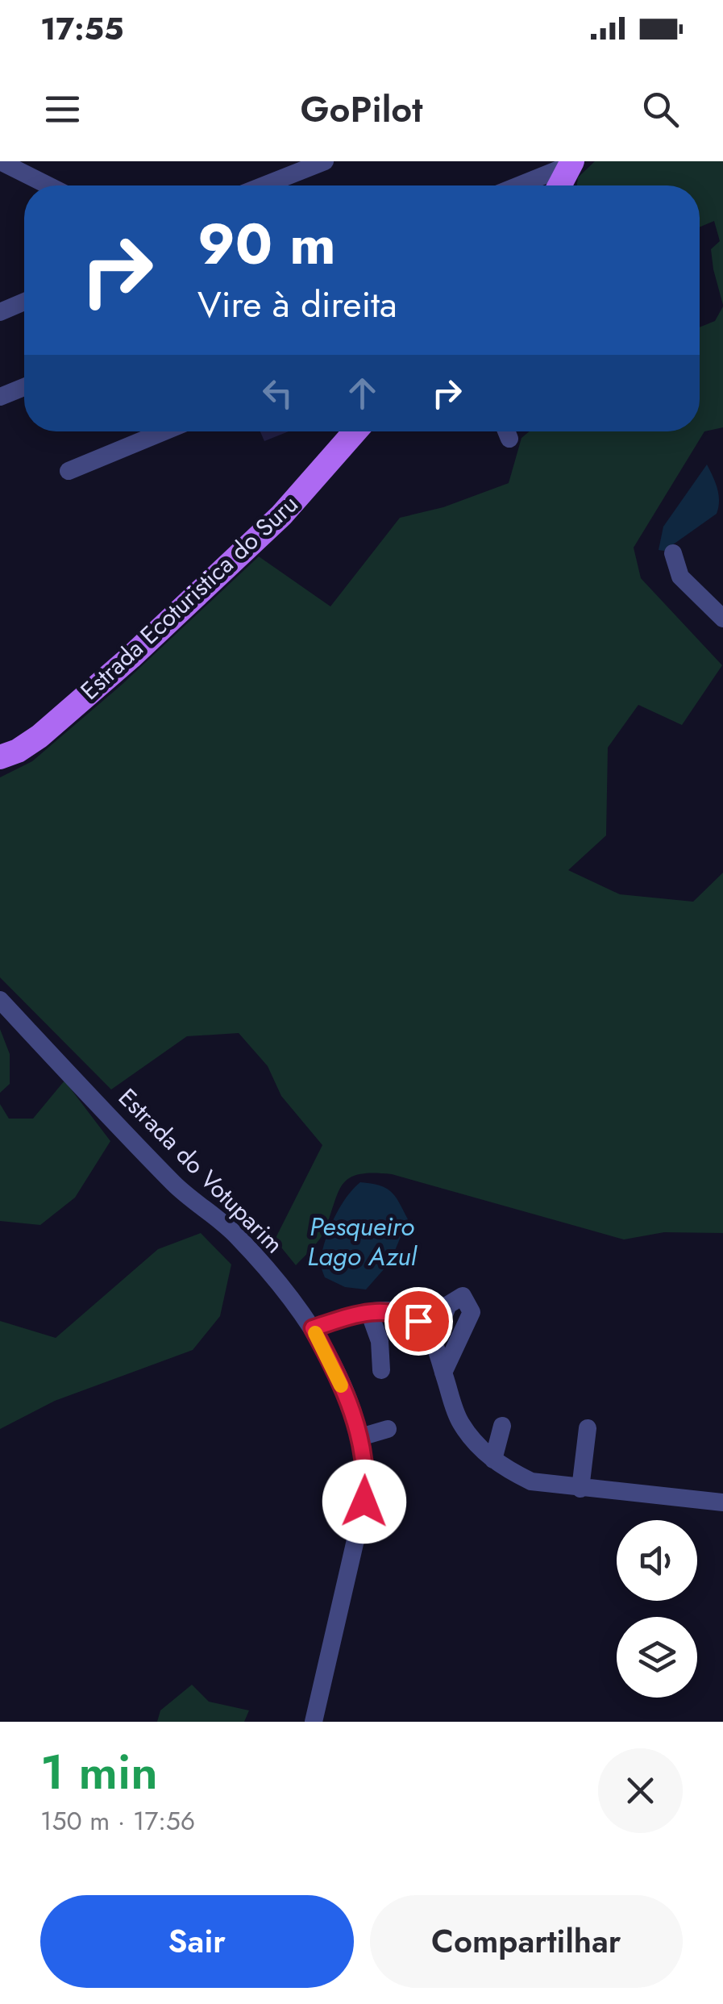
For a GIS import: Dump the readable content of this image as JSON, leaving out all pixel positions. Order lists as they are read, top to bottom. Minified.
{"streets":{"main road":["Estrada Ecoturistica do Suru"],"street":["Estrada do Votuparim"]},"water":["Pesqueiro Lago Azul"],"page":{"status":"17:55","header":"GoPilot","turn":["90 m","Vire à direita"],"heading":["1 min","150 m · 17:56"],"buttons":["Sair","Compartilhar"]}}
